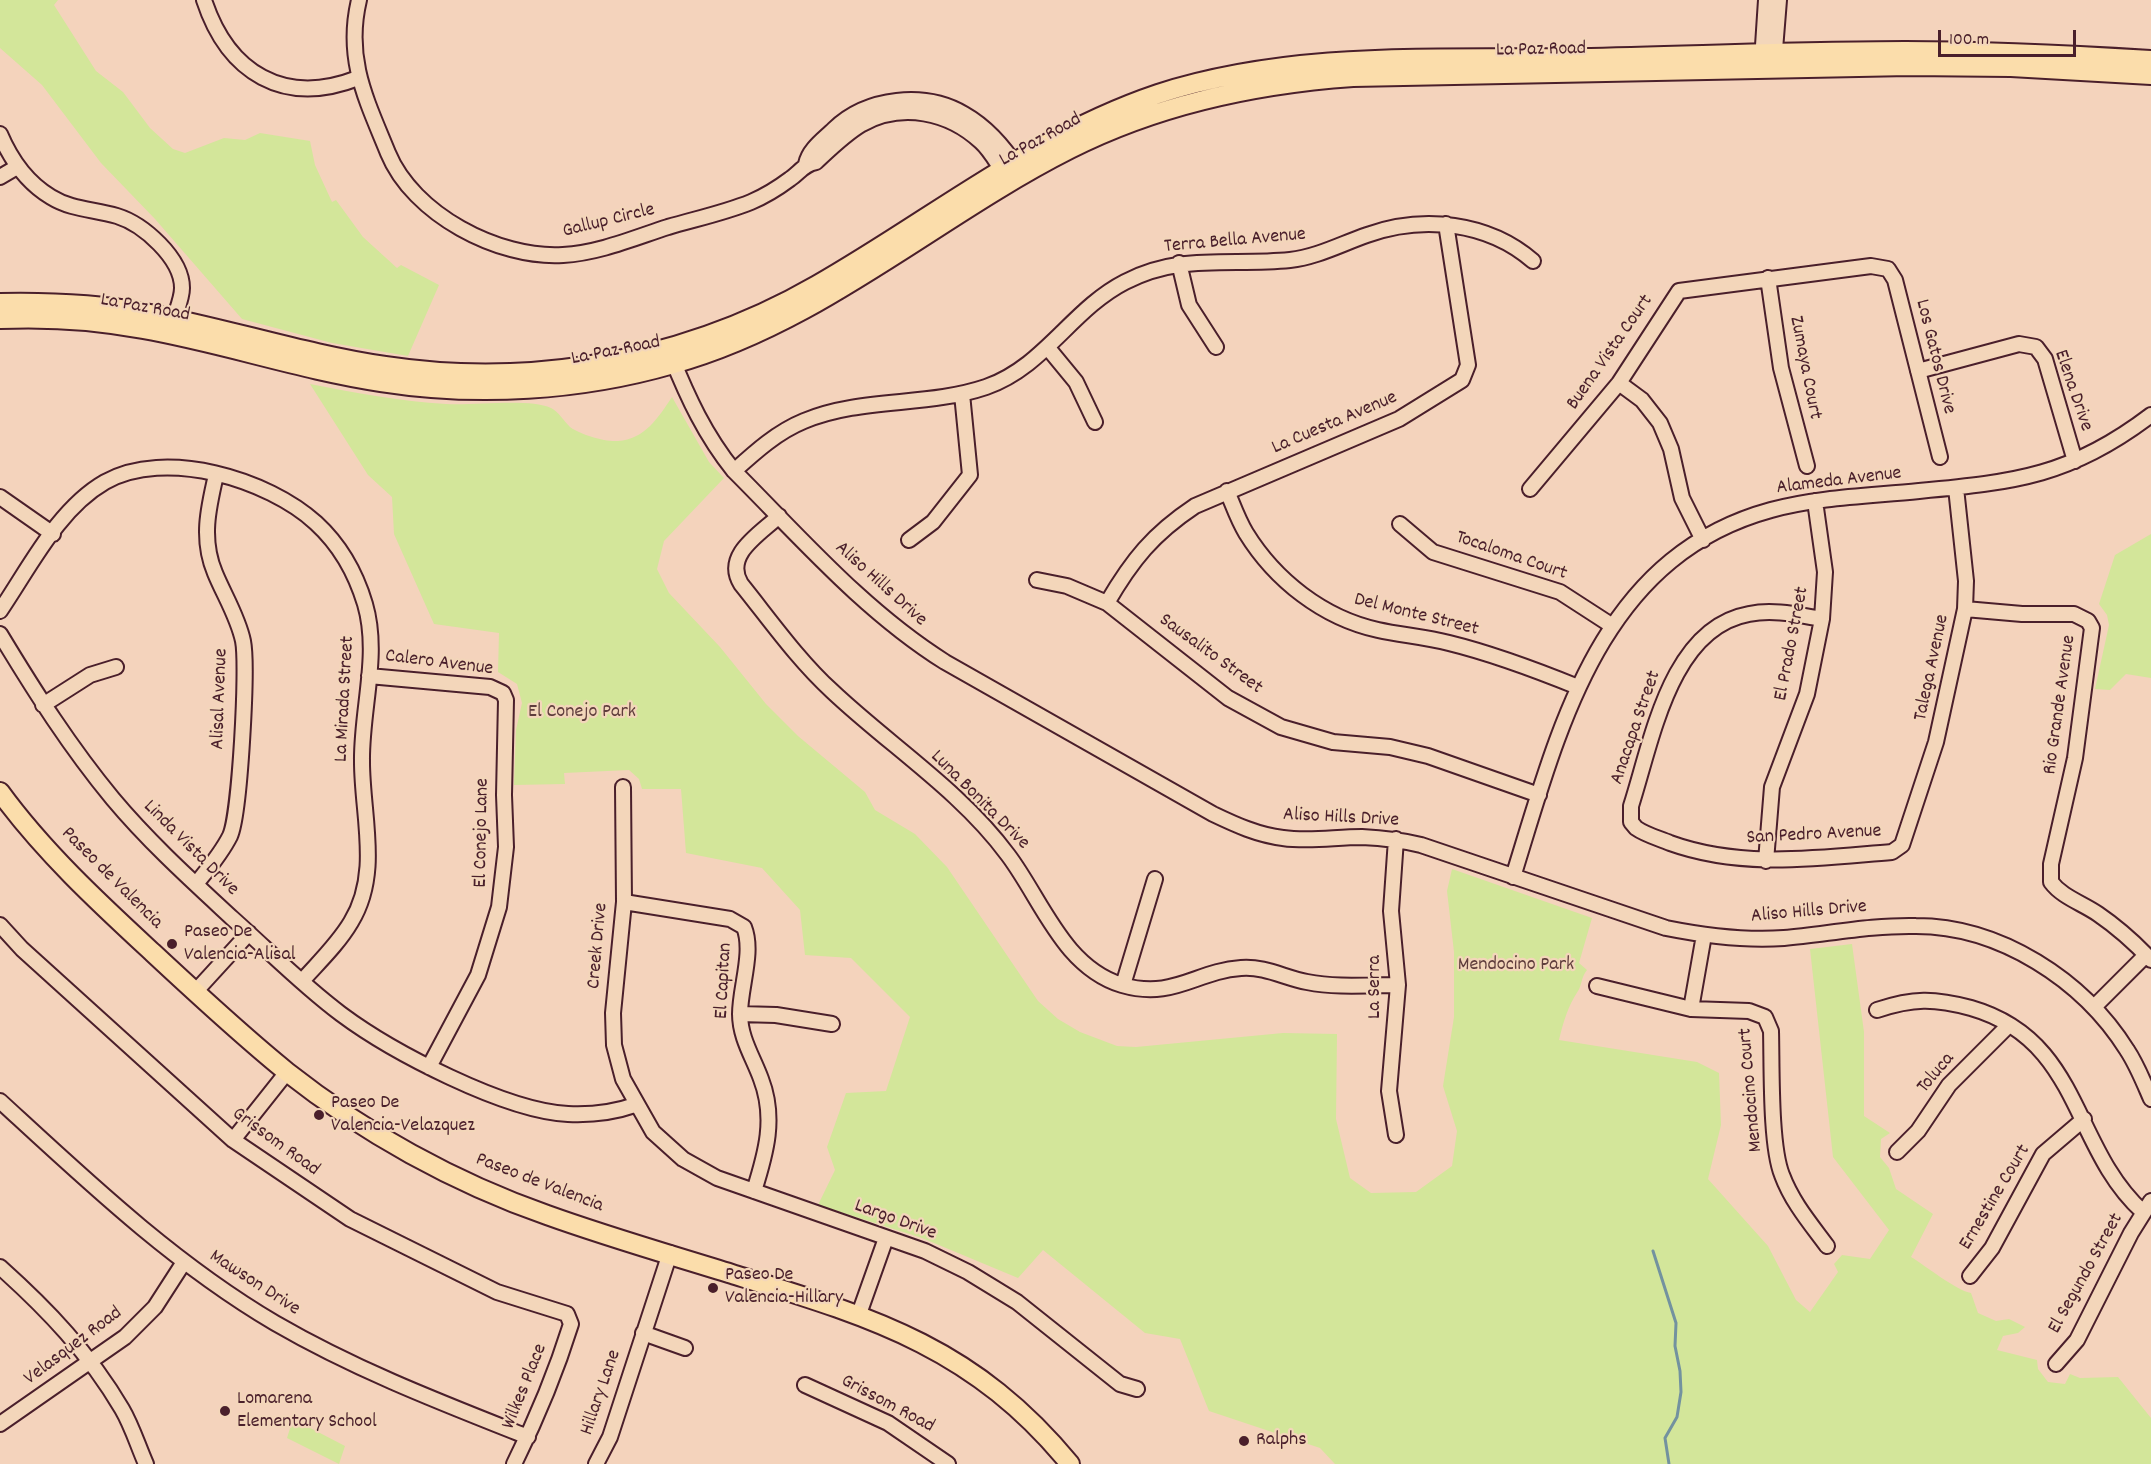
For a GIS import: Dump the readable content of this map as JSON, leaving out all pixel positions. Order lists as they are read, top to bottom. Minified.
{"streets":{"main road":["La Paz Road","Paseo de Valencia"],"street":["Gallup Circle","Terra Bella Avenue","Buena Vista Court","Los Gatos Drive","Zumaya Court","Elena Drive","La Cuesta Avenue","Alameda Avenue","Tocaloma Court","Aliso Hills Drive","Del Monte Street","El Prado Street","Sausalito Street","Calero Avenue","Talega Avenue","Alisal Avenue","La Mirada Street","Rio Grande Avenue","Anacapa Street","Luna Bonita Drive","El Conejo Lane","San Pedro Avenue","Linda Vista Drive","Creek Drive","El Capitan","La Serra","Toluca","Mendocino Court","Grissom Road","Ernestine Court","Largo Drive","El Segundo Street","Mawson Drive","Velasquez Road","Wilkes Place","Hillary Lane"]},"crossings":[["La Paz Road","Gallup Circle"],["La Paz Road","Aliso Hills Drive"],["Terra Bella Avenue","La Cuesta Avenue"],["Terra Bella Avenue","Aliso Hills Drive"],["Buena Vista Court","Los Gatos Drive"],["Buena Vista Court","Zumaya Court"],["Los Gatos Drive","Elena Drive"],["Elena Drive","Alameda Avenue"],["La Cuesta Avenue","Del Monte Street"],["La Cuesta Avenue","Sausalito Street"],["Alameda Avenue","Tocaloma Court"],["Alameda Avenue","Aliso Hills Drive"],["Alameda Avenue","Del Monte Street"],["Alameda Avenue","El Prado Street"],["Alameda Avenue","Sausalito Street"],["Alameda Avenue","Talega Avenue"],["Aliso Hills Drive","Luna Bonita Drive"],["Aliso Hills Drive","La Serra"],["El Prado Street","Anacapa Street"],["El Prado Street","San Pedro Avenue"],["Calero Avenue","La Mirada Street"],["Calero Avenue","El Conejo Lane"],["Talega Avenue","Rio Grande Avenue"],["Talega Avenue","San Pedro Avenue"],["Alisal Avenue","La Mirada Street"],["Alisal Avenue","Linda Vista Drive"],["La Mirada Street","Linda Vista Drive"],["Anacapa Street","San Pedro Avenue"],["Luna Bonita Drive","La Serra"],["El Conejo Lane","Linda Vista Drive"],["Linda Vista Drive","Creek Drive"],["Linda Vista Drive","Largo Drive"],["Paseo de Valencia","Hillary Lane"],["Creek Drive","El Capitan"],["Creek Drive","Largo Drive"],["El Capitan","Largo Drive"],["Grissom Road","Wilkes Place"],["Mawson Drive","Velasquez Road"],["Mawson Drive","Wilkes Place"]],"parks":["El Conejo Park","Mendocino Park"],"places":["Paseo De Valencia-Alisal","Paseo De Valencia-Velazquez","Paseo De Valencia-Hillary","Lomarena Elementary School","Ralphs"],"scale_bar":"100 m"}
